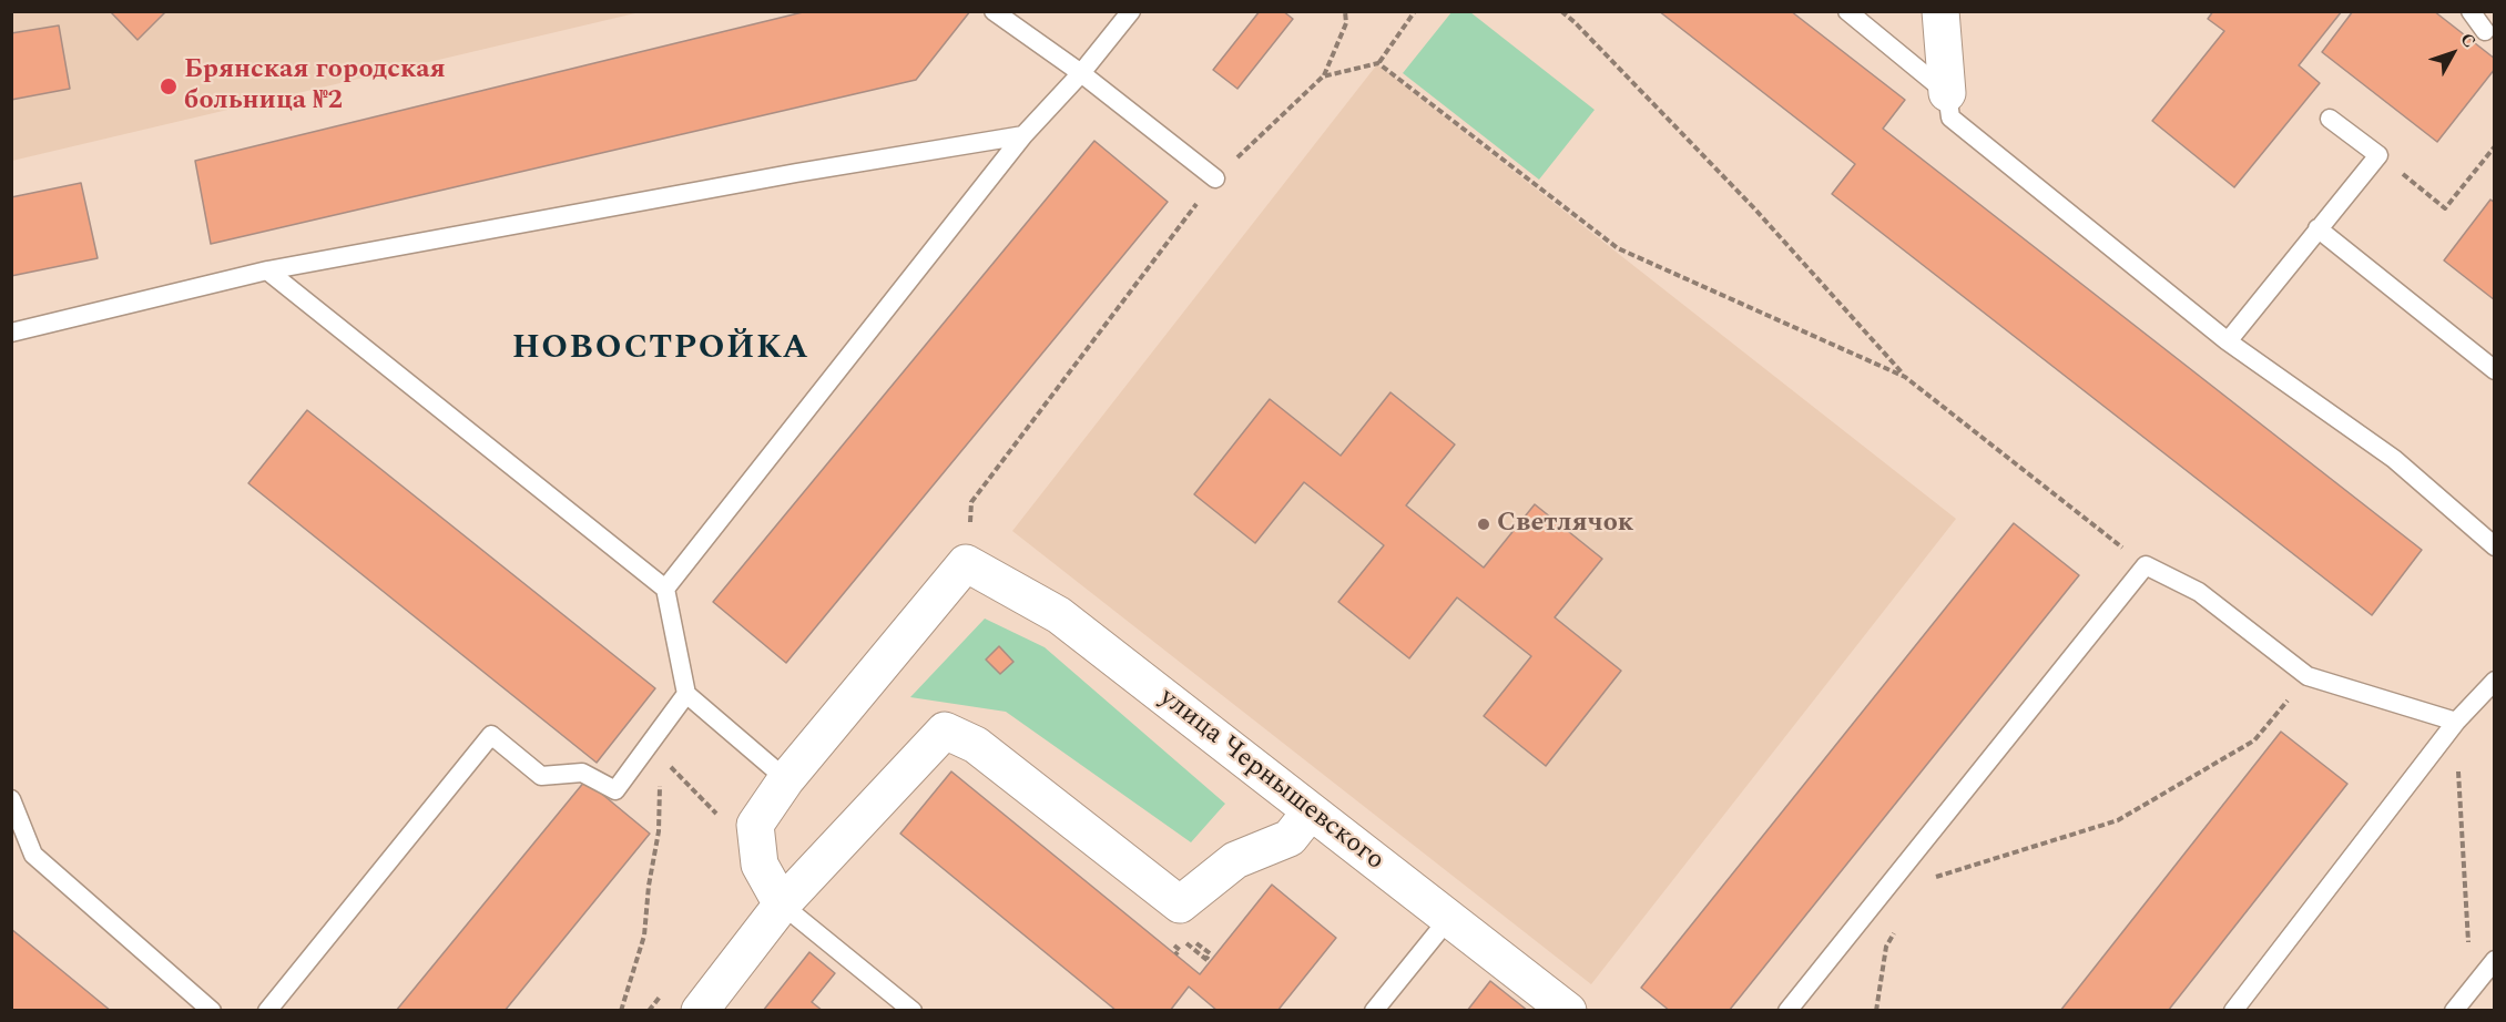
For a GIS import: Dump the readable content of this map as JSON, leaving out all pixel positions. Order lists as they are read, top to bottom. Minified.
{"streets":{"street":["улица Чернышевского"]},"districts":["НОВОСТРОЙКА"],"places":["Брянская городская больница №2","Светлячок"],"north":"top right"}
